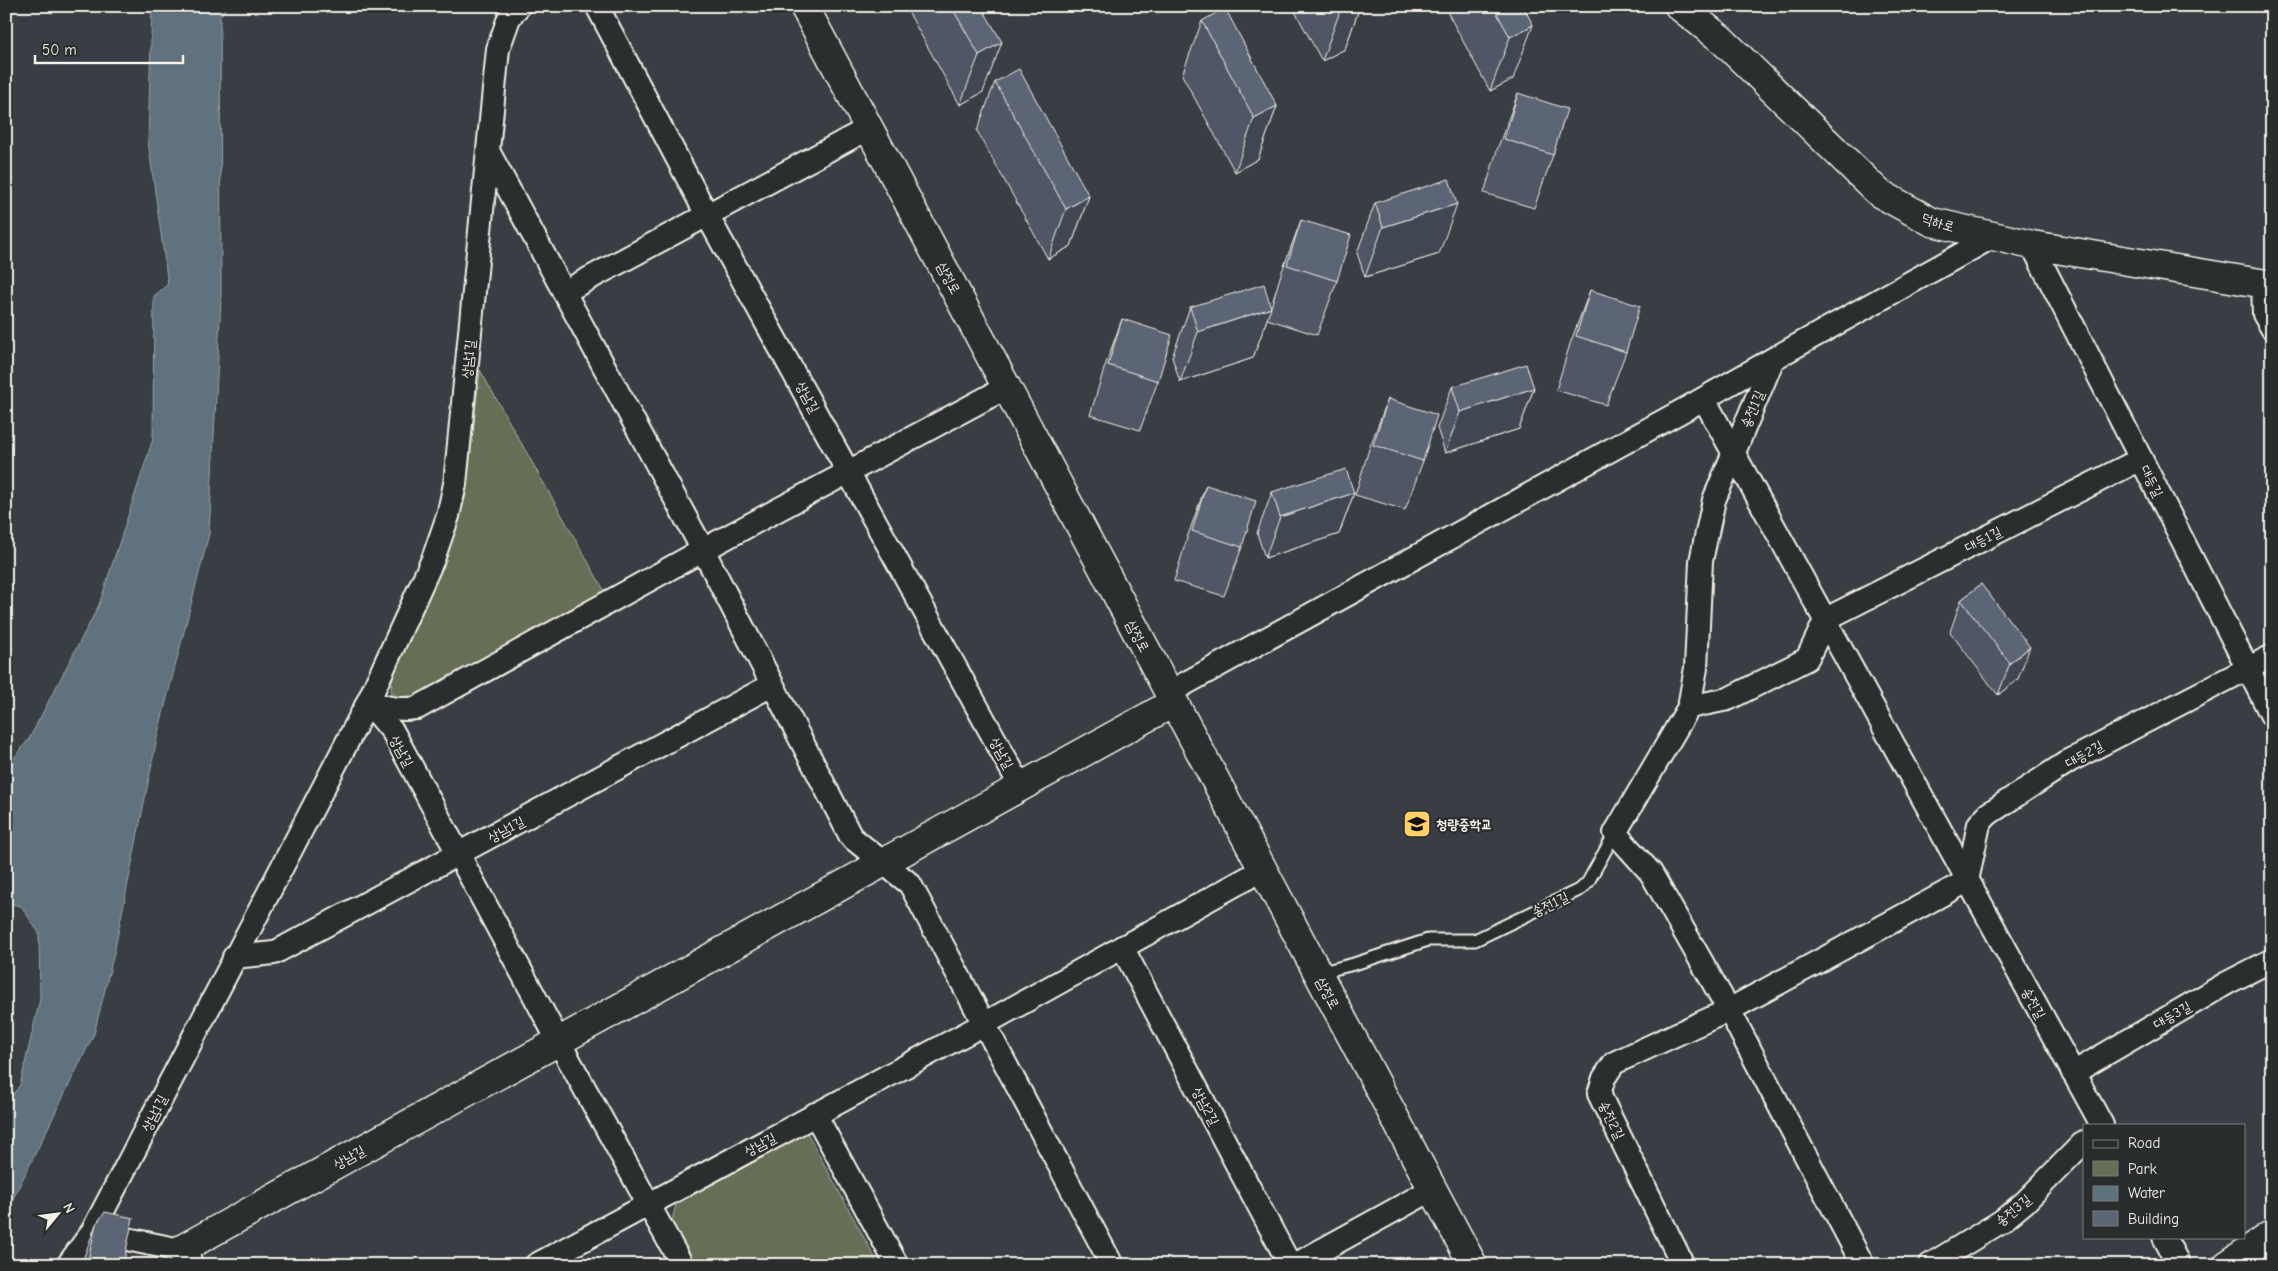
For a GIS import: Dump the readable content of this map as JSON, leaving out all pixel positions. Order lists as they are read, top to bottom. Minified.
{"streets":{"street":["덕하로","삼정로","상남1길","상남길","송전1길","대등길","대등1길","대등2길","송전길","대등3길","상남2길","송전2길","송전3길"]},"crossings":[["덕하로","대등길"],["삼정로","상남길"],["삼정로","송전1길"],["상남1길","상남길"],["상남길","상남2길"],["송전1길","송전길"],["대등길","대등1길"],["대등길","대등2길"],["대등1길","송전길"],["대등2길","송전길"],["대등2길","송전2길"],["송전길","대등3길"],["송전길","송전2길"]],"places":{"school or university":["청량중학교"]},"legend":["Road","Park","Water","Building"],"scale_bar":"50 m","north":"top right"}
